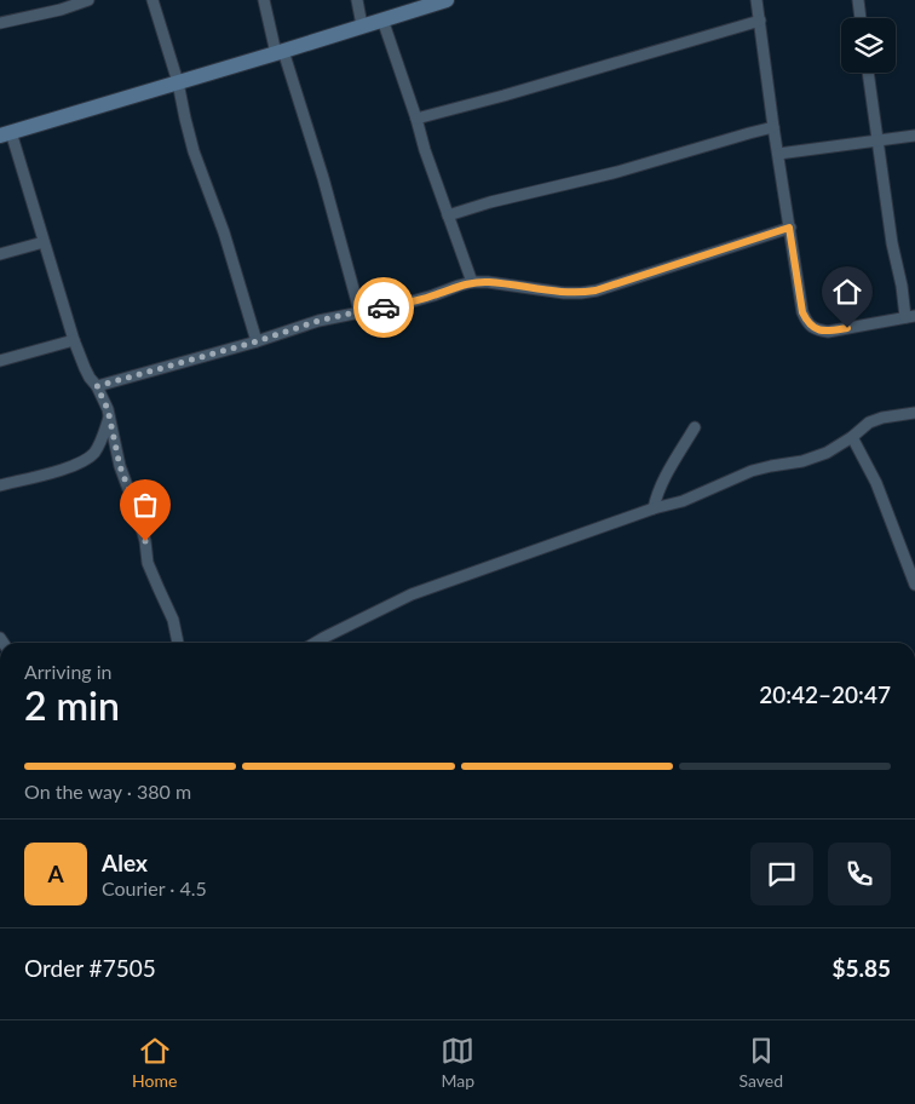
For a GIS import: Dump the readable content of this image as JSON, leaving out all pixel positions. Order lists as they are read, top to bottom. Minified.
{"page":{"heading":["2 min","Arriving in","20:42–20:47"],"panel":["Alex","Courier · 4.5","Order #7505","$5.85"],"bar":"On the way · 380 m","round":"A","tabs":["Home","Map","Saved"]}}
